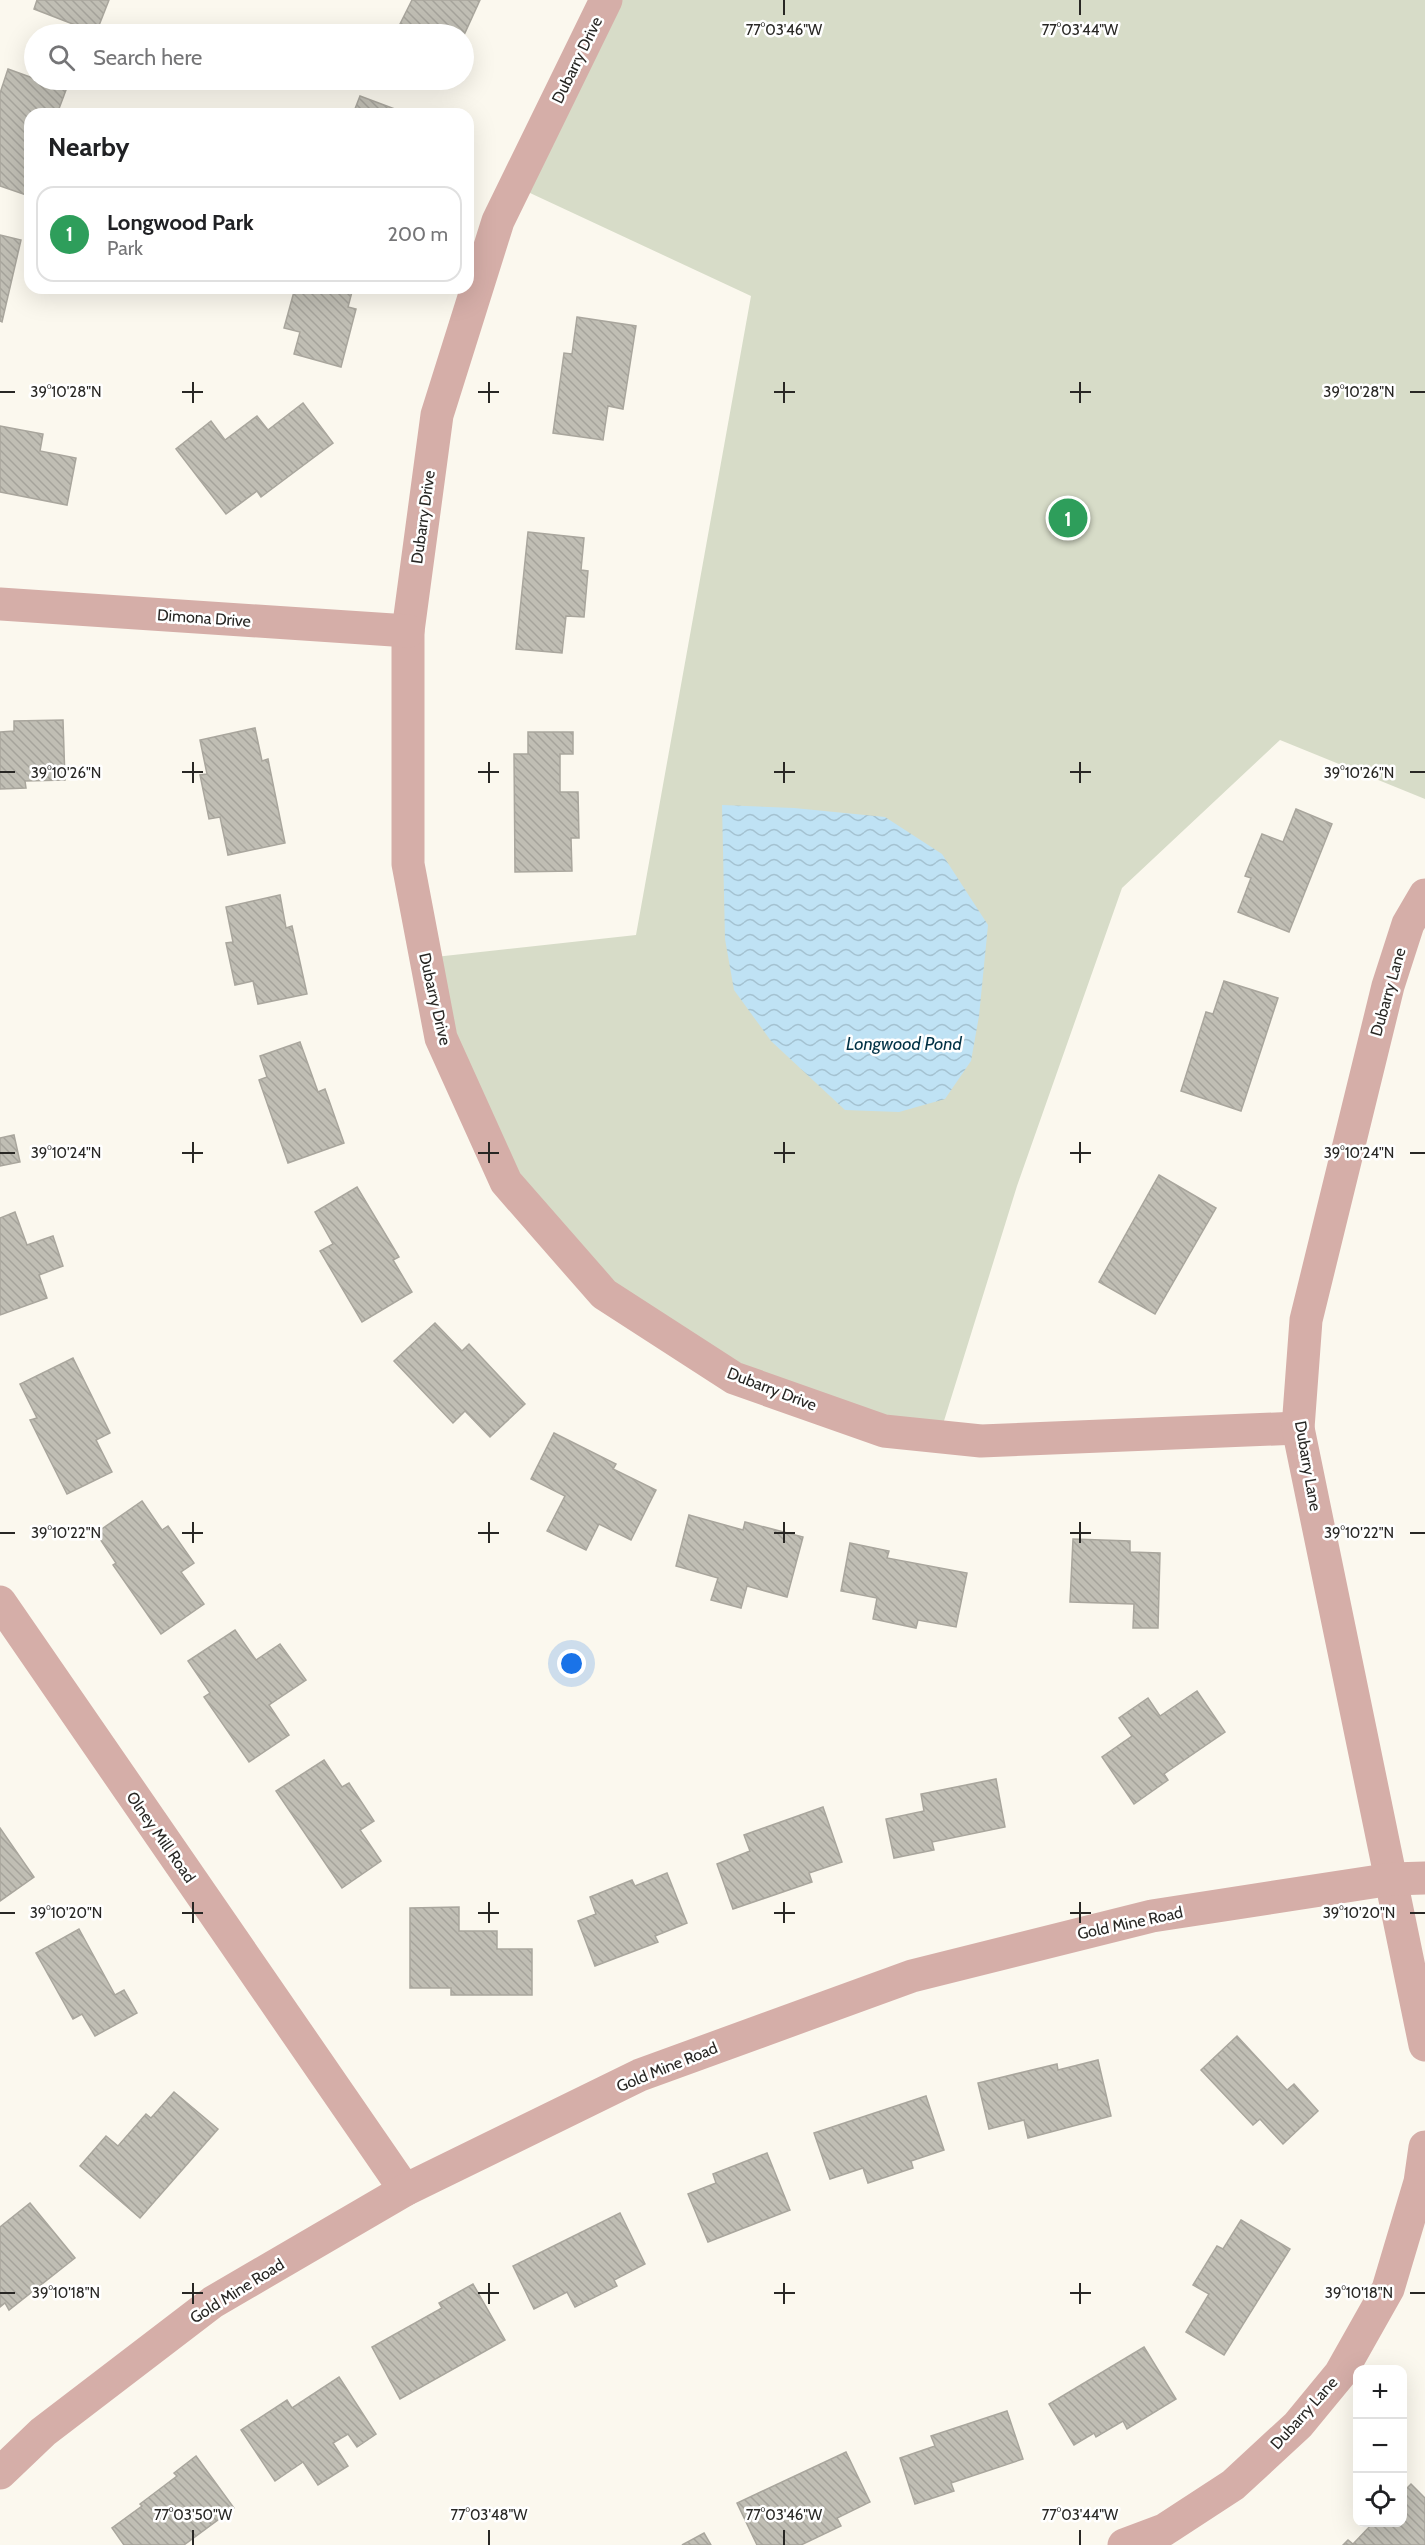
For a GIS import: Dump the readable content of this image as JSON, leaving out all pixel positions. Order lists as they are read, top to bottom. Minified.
{"streets":{"street":["Dubarry Drive","Dimona Drive","Dubarry Lane","Olney Mill Road","Gold Mine Road"]},"crossings":[["Dubarry Drive","Dimona Drive"],["Dubarry Drive","Dubarry Lane"],["Dubarry Lane","Gold Mine Road"],["Olney Mill Road","Gold Mine Road"]],"water":["Longwood Pond"],"page":{"search":"Search here","heading":"Nearby","list":[{"mark":"1","name":"Longwood Park","note":"Park","value":"200 m"}],"pins":"1","map_buttons":["+","−"]},"coordinates":["77°03'46\"W","77°03'44\"W","39°10'28\"N","39°10'26\"N","39°10'24\"N","39°10'22\"N","39°10'20\"N","39°10'18\"N","77°03'50\"W","77°03'48\"W"]}
